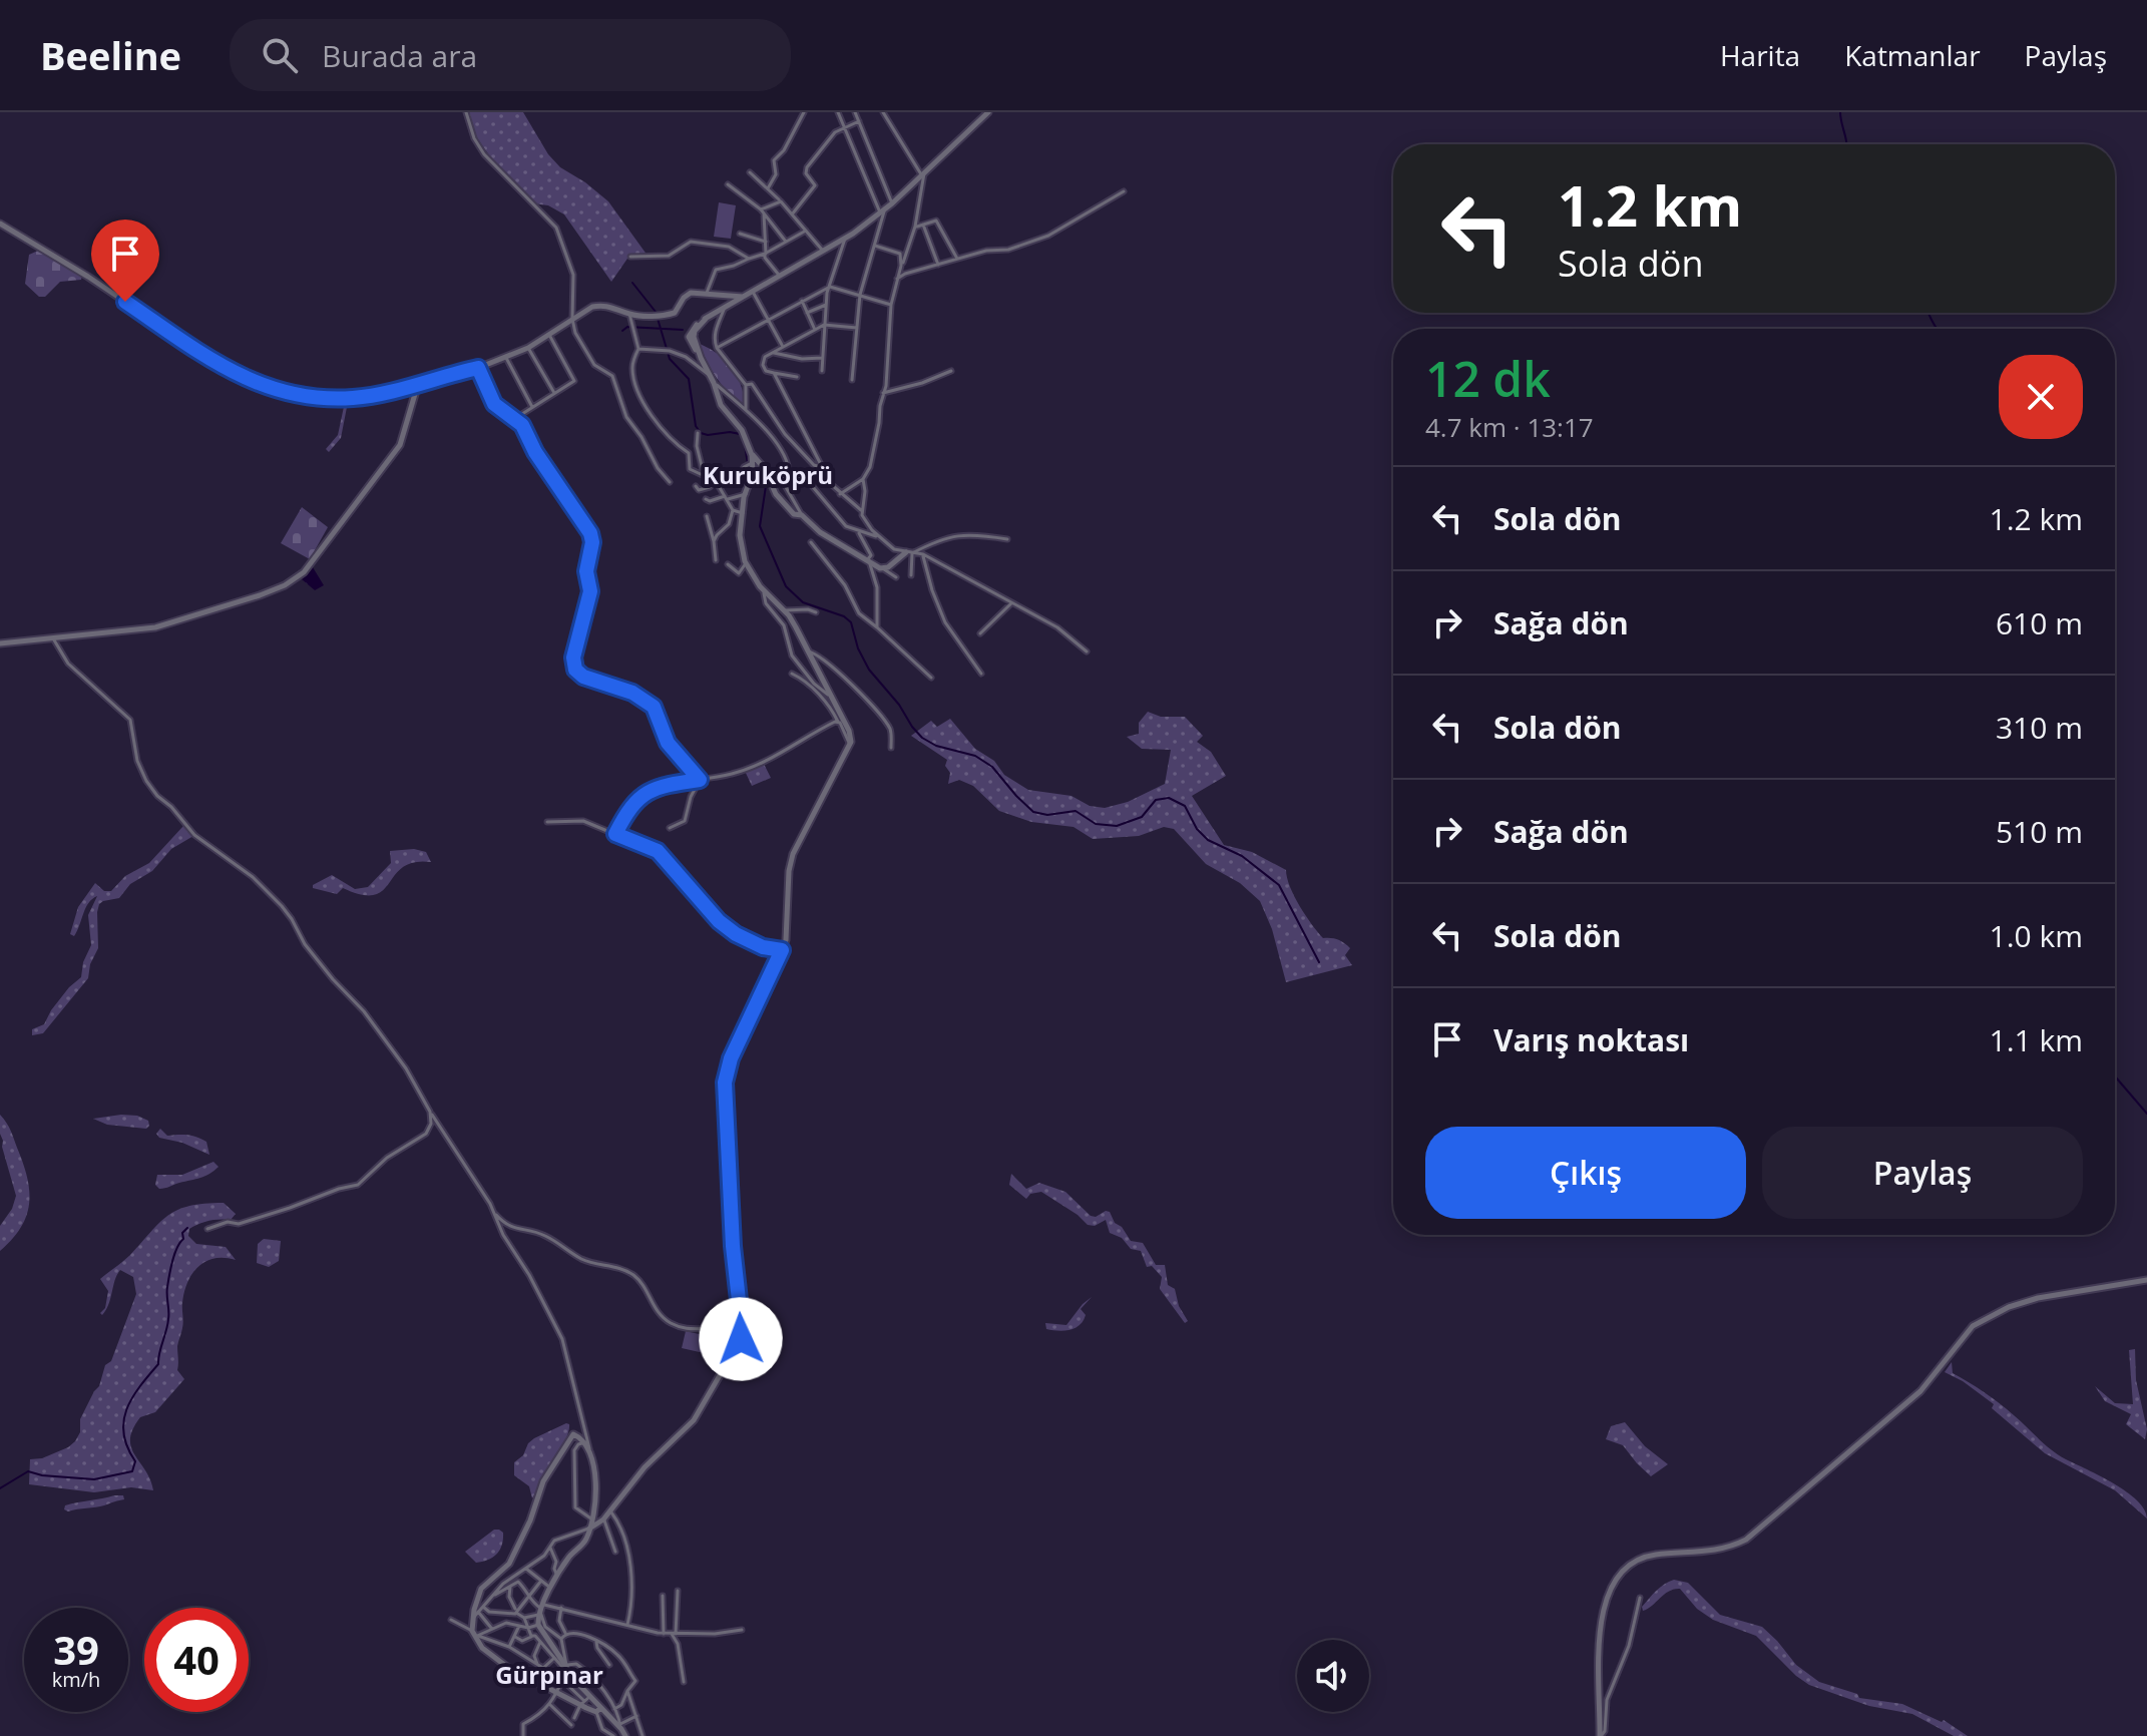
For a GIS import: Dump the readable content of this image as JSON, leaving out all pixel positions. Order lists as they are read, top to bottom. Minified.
{"districts":["Kuruköprü","Gürpınar"],"page":{"header":"Beeline","search":"Burada ara","nav":["Harita","Katmanlar","Paylaş"],"turn":["1.2 km","Sola dön"],"heading":["12 dk","4.7 km · 13:17"],"list":[{"name":"Sola dön","value":"1.2 km"},{"name":"Sağa dön","value":"610 m"},{"name":"Sola dön","value":"310 m"},{"name":"Sağa dön","value":"510 m"},{"name":"Sola dön","value":"1.0 km"},{"name":"Varış noktası","value":"1.1 km"}],"buttons":["Çıkış","Paylaş"],"speed":"39 km/h","limit":"40"}}
